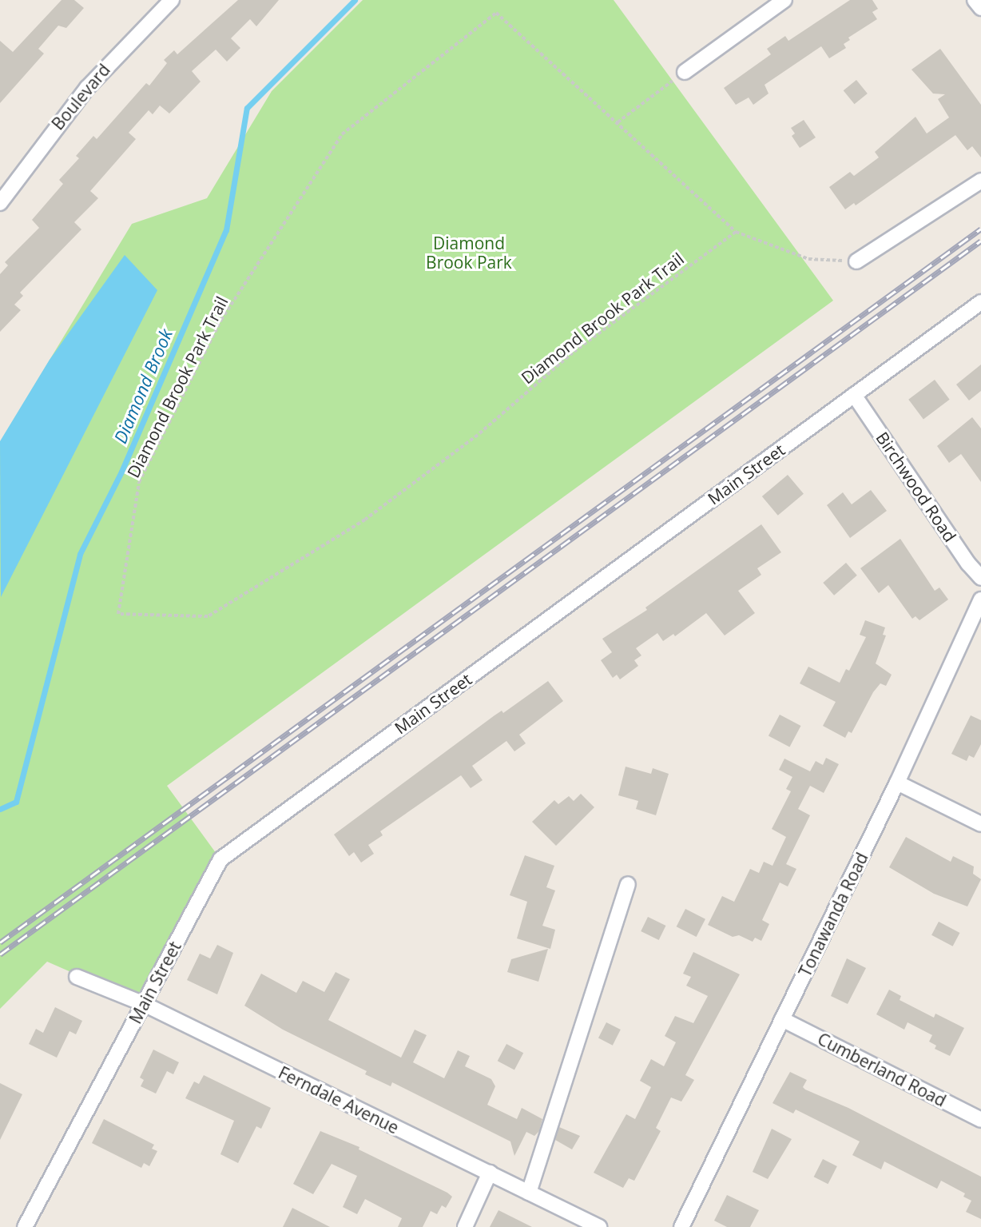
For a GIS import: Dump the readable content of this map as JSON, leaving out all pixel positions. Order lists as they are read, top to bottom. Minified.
{"streets":{"street":["Boulevard","Main Street","Birchwood Road","Tonawanda Road","Cumberland Road","Ferndale Avenue"],"path":["Diamond Brook Park Trail"]},"crossings":[["Main Street","Birchwood Road"],["Main Street","Ferndale Avenue"],["Tonawanda Road","Cumberland Road"]],"water":["Diamond Brook"],"parks":["Diamond Brook Park"]}
